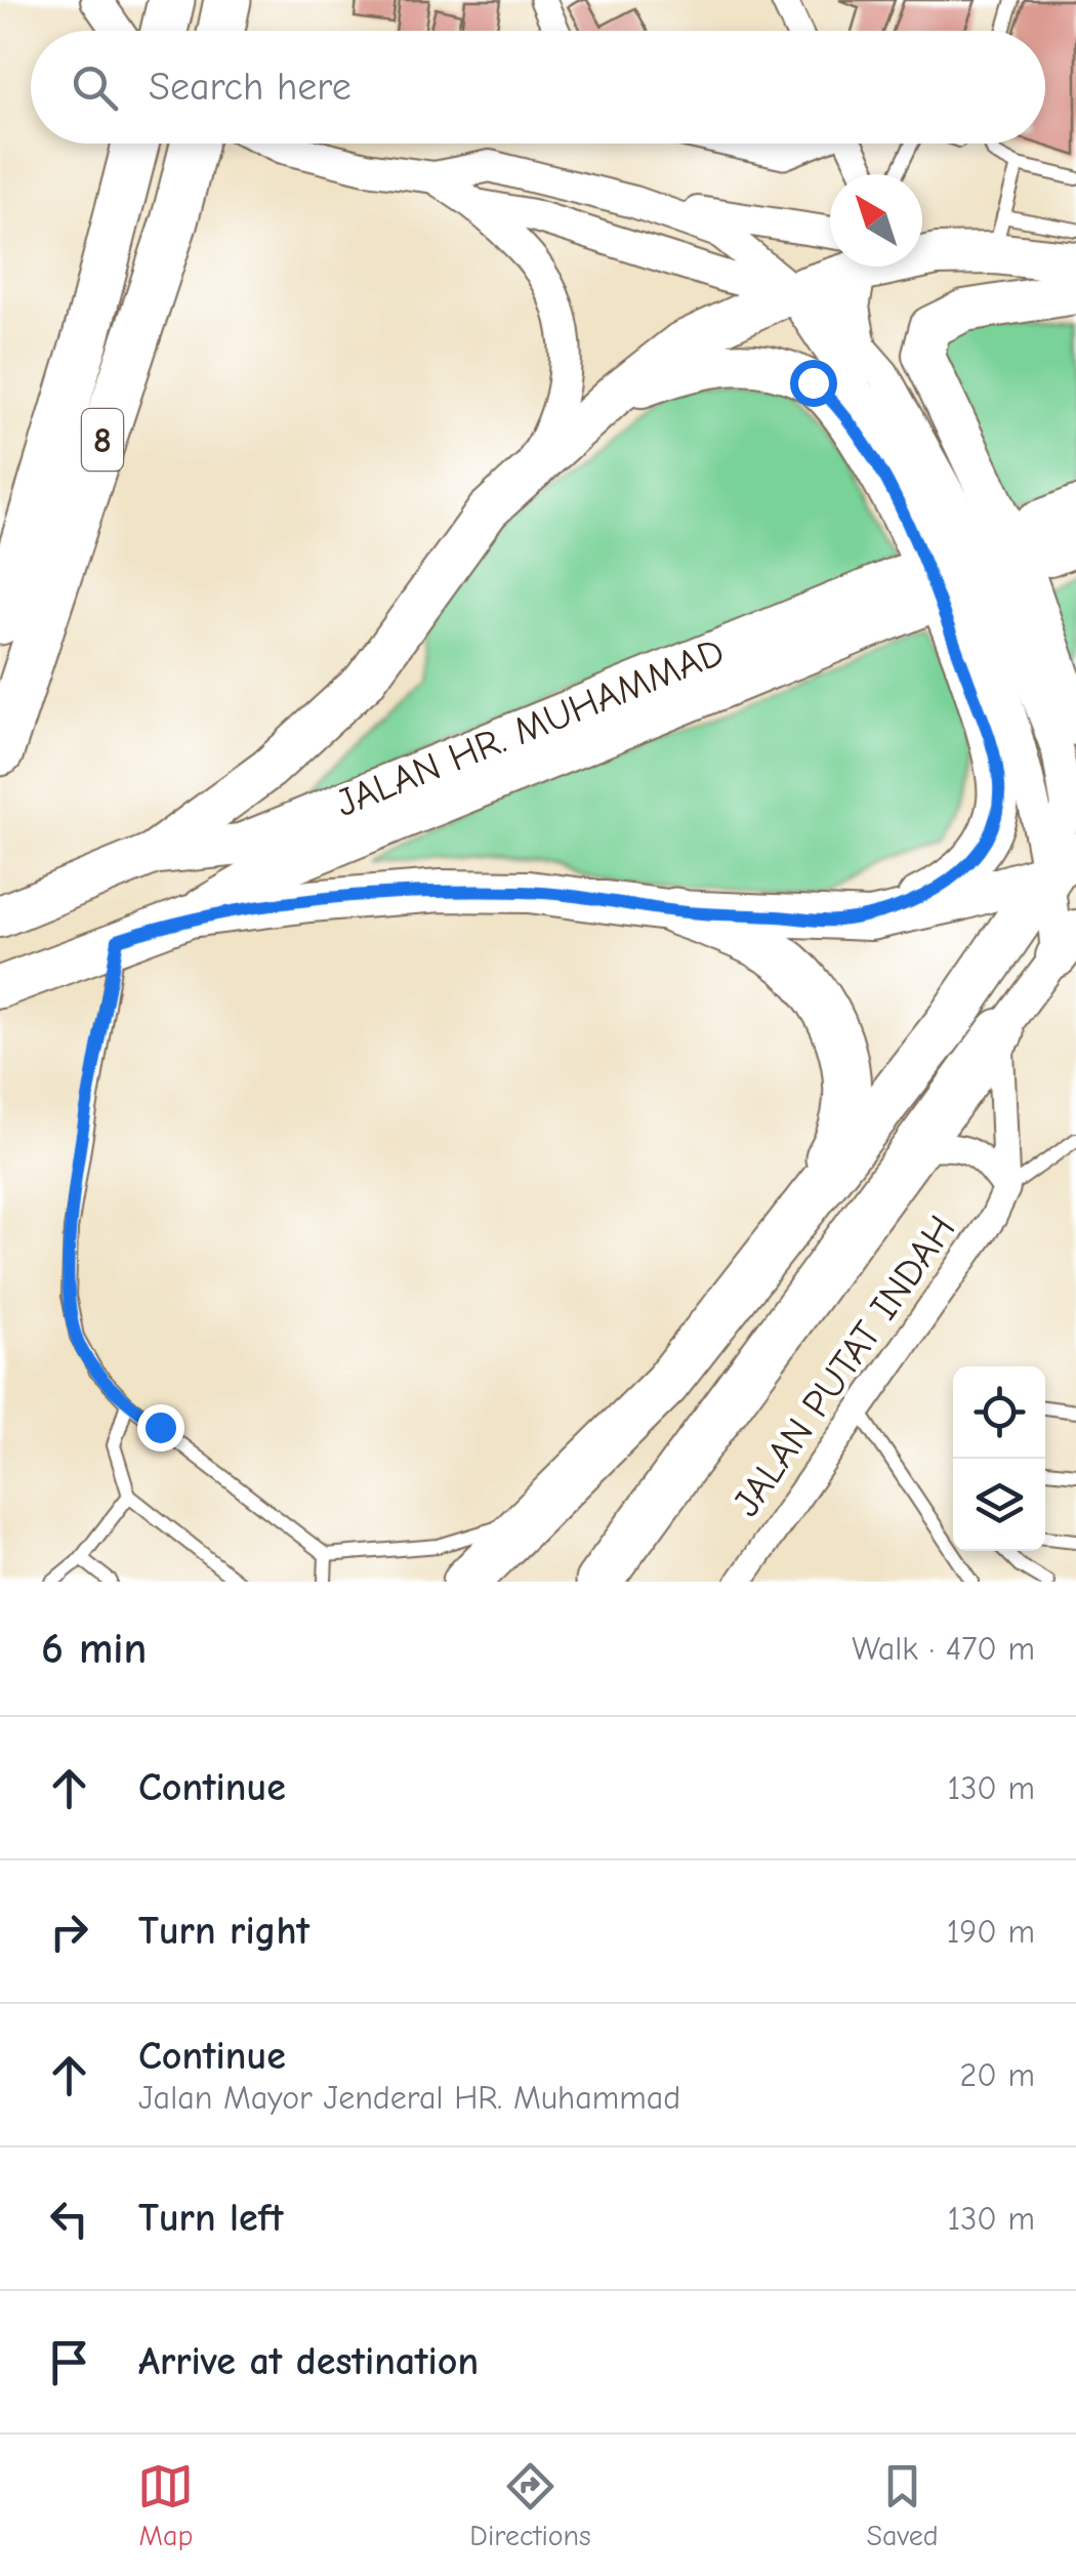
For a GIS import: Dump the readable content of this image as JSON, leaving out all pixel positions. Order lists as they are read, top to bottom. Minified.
{"streets":{"highway":["8"],"main road":["JALAN HR. MUHAMMAD"],"street":["JALAN PUTAT INDAH"]},"north":"top left","page":{"search":"Search here","heading":["6 min","Walk · 470 m"],"list":[["Continue","130 m"],["Turn right","190 m"],["Continue","Jalan Mayor Jenderal HR. Muhammad","20 m"],["Turn left","130 m"],"Arrive at destination"],"nav":["Map","Directions","Saved"]}}
